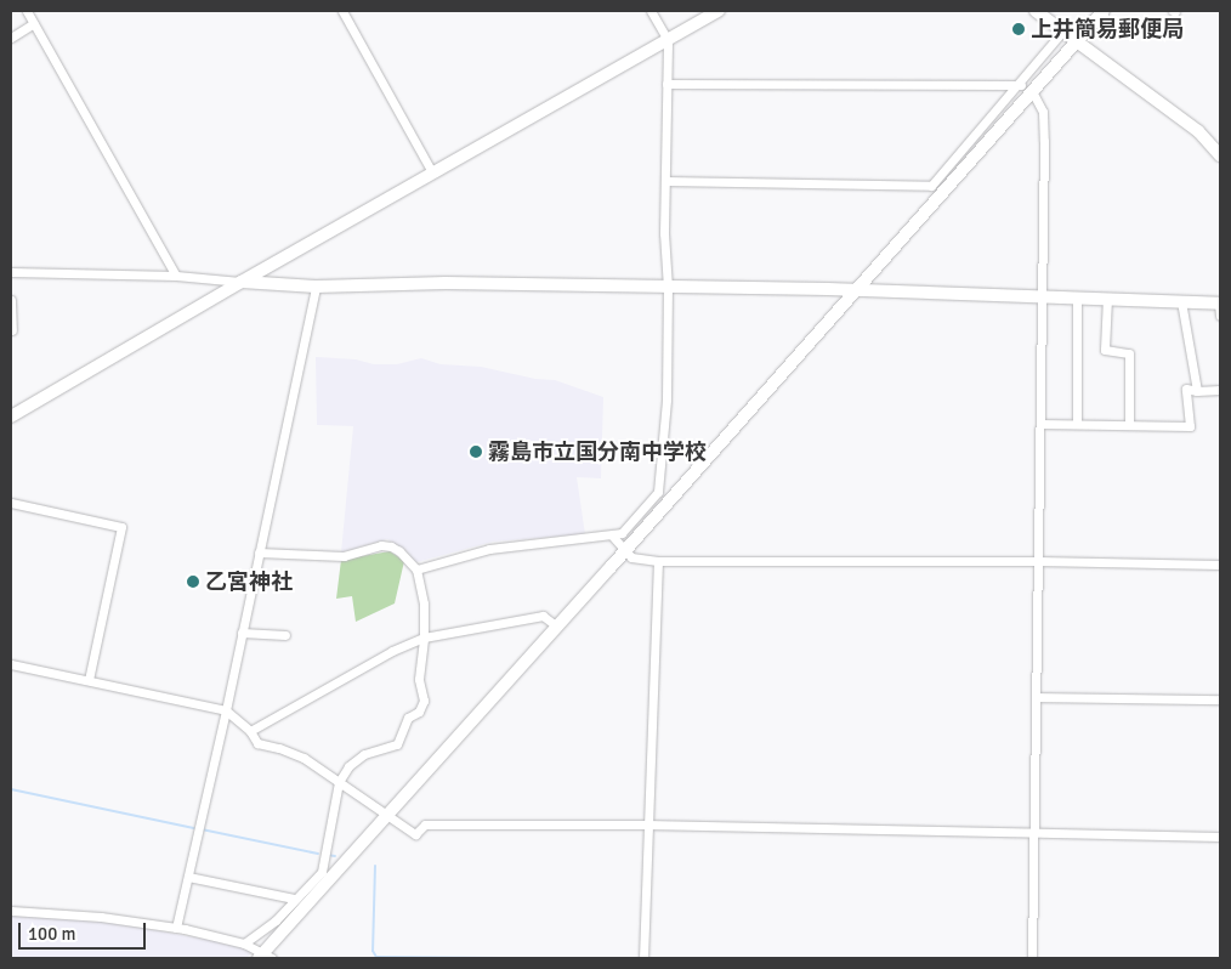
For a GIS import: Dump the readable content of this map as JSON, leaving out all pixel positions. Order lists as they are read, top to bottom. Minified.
{"places":["上井簡易郵便局","霧島市立国分南中学校","乙宮神社"],"scale_bar":"100 m"}
